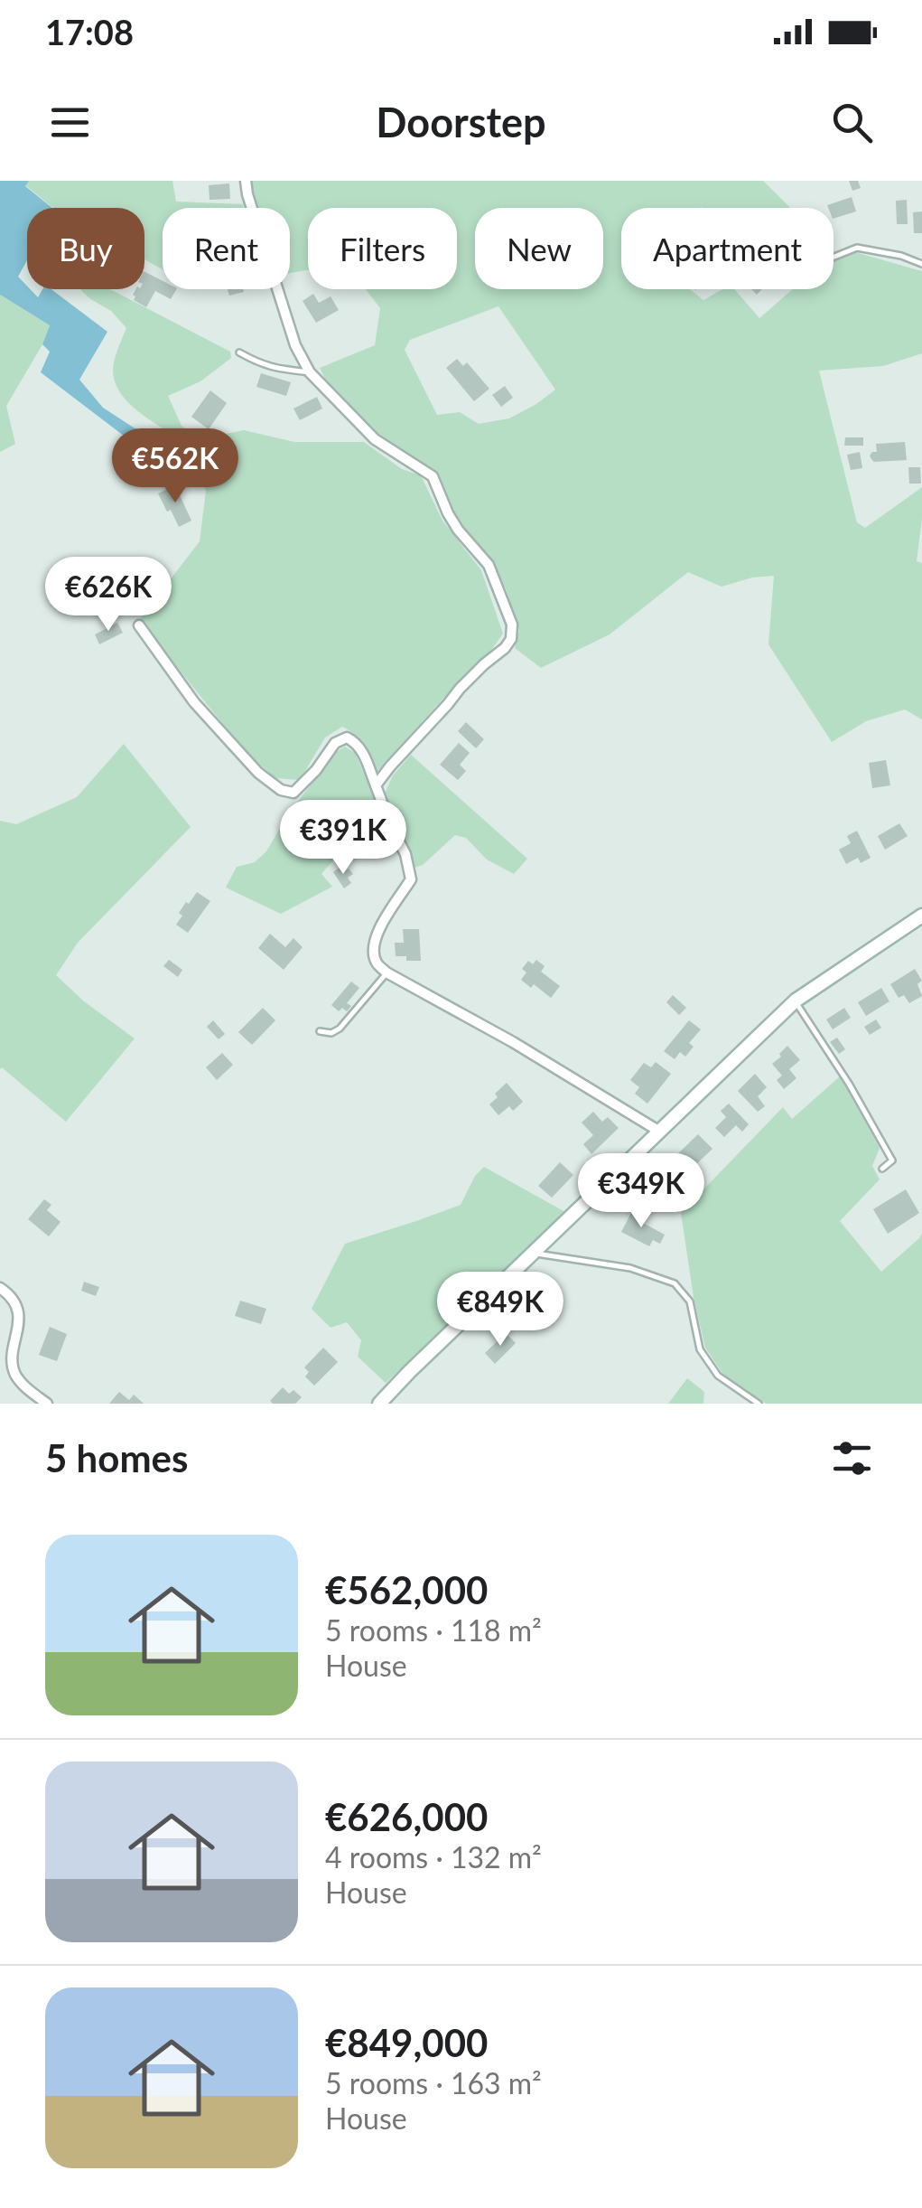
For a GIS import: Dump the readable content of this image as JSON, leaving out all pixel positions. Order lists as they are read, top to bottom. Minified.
{"page":{"status":"17:08","header":"Doorstep","chip":["Buy","Rent","Filters","New","Apartment"],"price":["€562K","€626K","€391K","€349K","€849K"],"heading":"5 homes","list":[{"name":"€562,000","note":"5 rooms · 118 m² · House"},{"name":"€626,000","note":"4 rooms · 132 m² · House"},{"name":"€849,000","note":"5 rooms · 163 m² · House"}]}}
